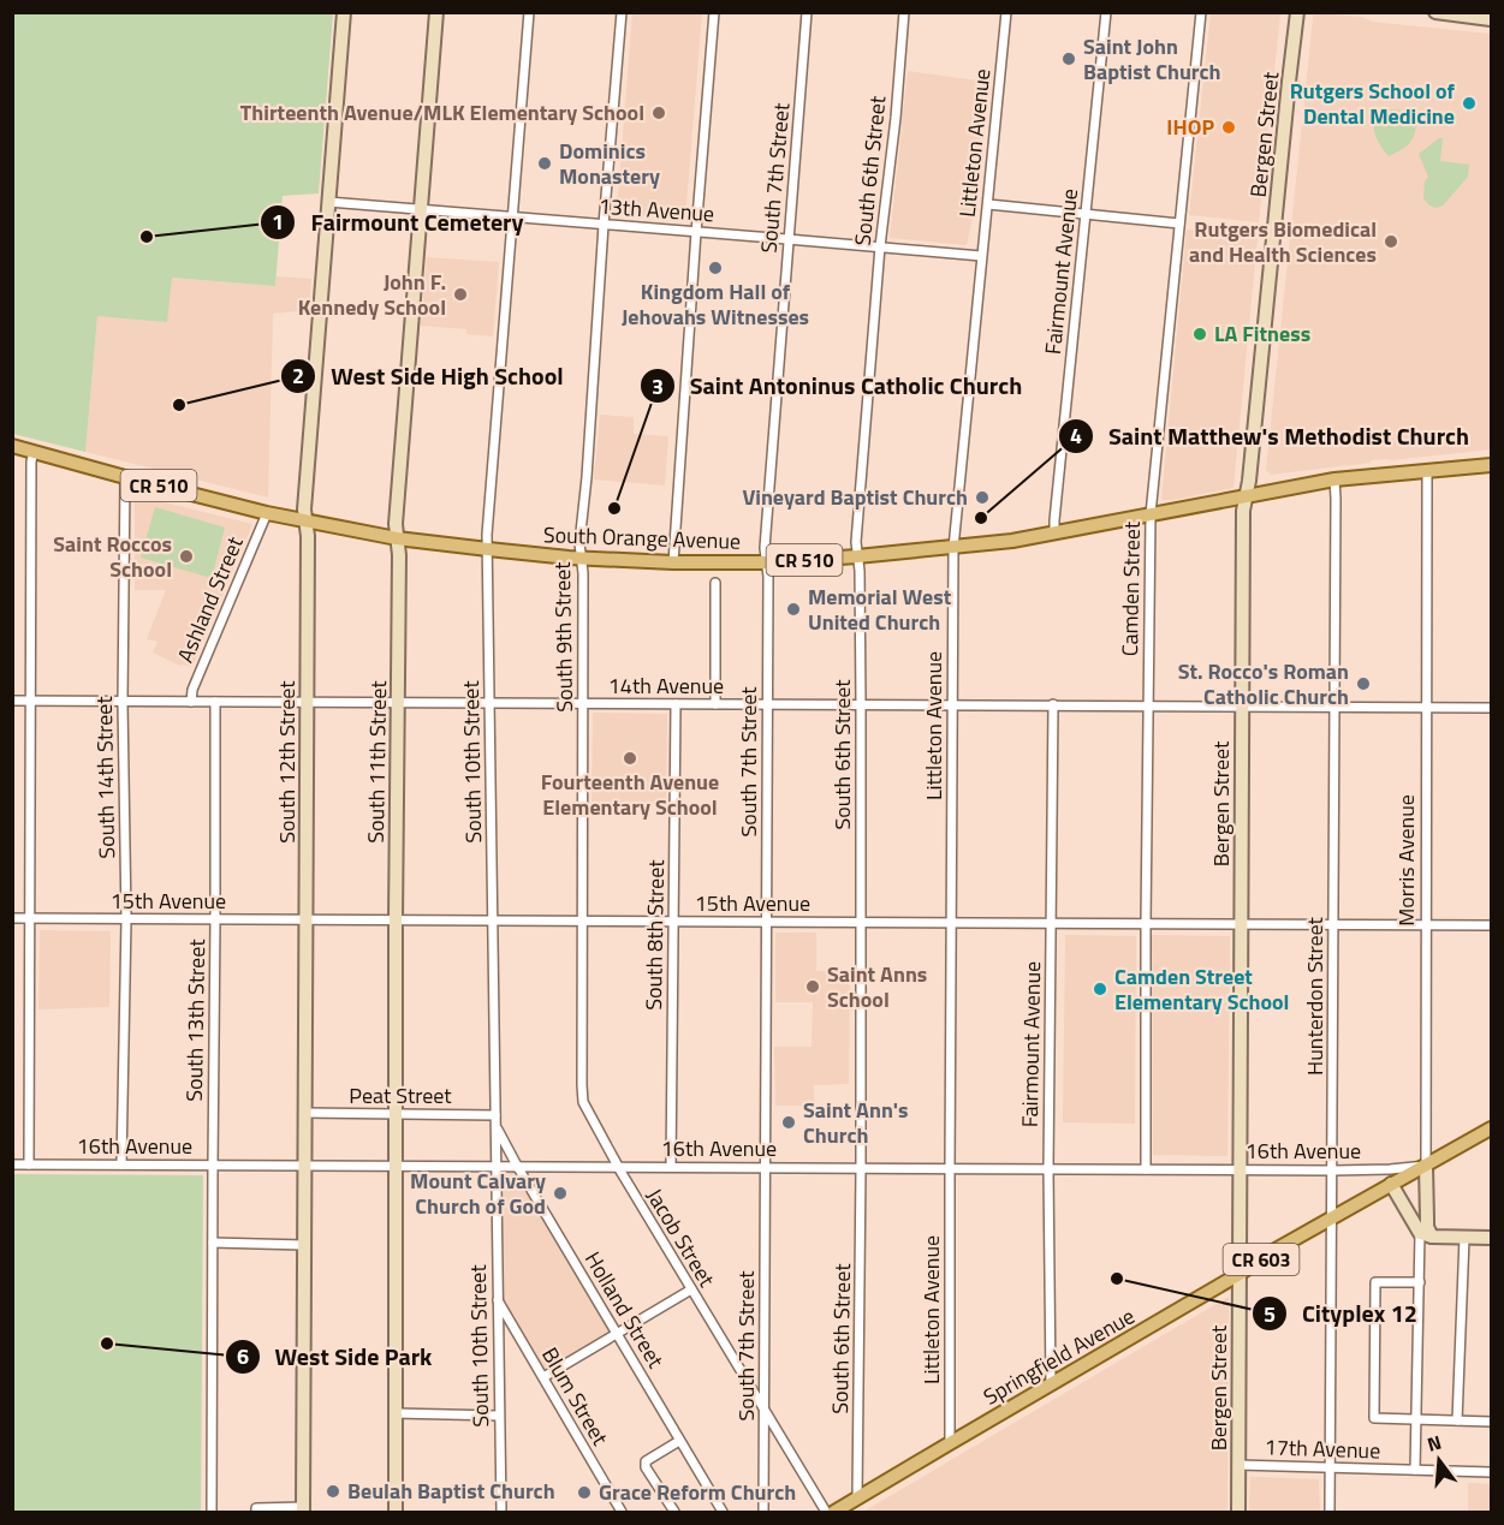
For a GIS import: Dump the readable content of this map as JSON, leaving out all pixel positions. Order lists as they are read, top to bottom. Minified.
{"streets":{"main road":["CR 510","South Orange Avenue","CR 603","Springfield Avenue"],"street":["Bergen Street","Littleton Avenue","South 6th Street","South 7th Street","13th Avenue","Fairmount Avenue","Camden Street","Ashland Street","South 9th Street","14th Avenue","South 12th Street","South 11th Street","South 10th Street","South 14th Street","Morris Avenue","15th Avenue","South 8th Street","Hunterdon Street","South 13th Street","Peat Street","16th Avenue","Jacob Street","Holland Street","Blum Street","17th Avenue"]},"crossings":[["Bergen Street","South Orange Avenue"],["Bergen Street","14th Avenue"],["Bergen Street","15th Avenue"],["Bergen Street","16th Avenue"],["Bergen Street","Springfield Avenue"],["Bergen Street","17th Avenue"],["Littleton Avenue","13th Avenue"],["Littleton Avenue","South Orange Avenue"],["Littleton Avenue","14th Avenue"],["Littleton Avenue","15th Avenue"],["Littleton Avenue","16th Avenue"],["Littleton Avenue","Springfield Avenue"],["South 6th Street","13th Avenue"],["South 6th Street","South Orange Avenue"],["South 6th Street","14th Avenue"],["South 6th Street","15th Avenue"],["South 6th Street","16th Avenue"],["South 6th Street","Springfield Avenue"],["South 7th Street","13th Avenue"],["South 7th Street","South Orange Avenue"],["South 7th Street","14th Avenue"],["South 7th Street","15th Avenue"],["South 7th Street","16th Avenue"],["South 7th Street","Jacob Street"],["13th Avenue","South 9th Street"],["13th Avenue","South 12th Street"],["13th Avenue","South 11th Street"],["13th Avenue","South 10th Street"],["Fairmount Avenue","South Orange Avenue"],["Fairmount Avenue","14th Avenue"],["Fairmount Avenue","15th Avenue"],["Fairmount Avenue","16th Avenue"],["Fairmount Avenue","Springfield Avenue"],["South Orange Avenue","Camden Street"],["South Orange Avenue","Ashland Street"],["South Orange Avenue","South 9th Street"],["South Orange Avenue","South 12th Street"],["South Orange Avenue","South 11th Street"],["South Orange Avenue","South 10th Street"],["South Orange Avenue","South 14th Street"],["South Orange Avenue","Morris Avenue"],["South Orange Avenue","Hunterdon Street"],["Camden Street","14th Avenue"],["Camden Street","15th Avenue"],["Camden Street","16th Avenue"],["Ashland Street","14th Avenue"],["South 9th Street","14th Avenue"],["South 9th Street","15th Avenue"],["South 9th Street","16th Avenue"],["South 9th Street","Jacob Street"],["14th Avenue","South 12th Street"],["14th Avenue","South 11th Street"],["14th Avenue","South 10th Street"],["14th Avenue","South 14th Street"],["14th Avenue","Morris Avenue"],["14th Avenue","South 8th Street"],["14th Avenue","Hunterdon Street"],["14th Avenue","South 13th Street"],["South 12th Street","15th Avenue"],["South 12th Street","Peat Street"],["South 12th Street","16th Avenue"],["South 11th Street","15th Avenue"],["South 11th Street","Peat Street"],["South 11th Street","16th Avenue"],["South 10th Street","15th Avenue"],["South 10th Street","Peat Street"],["South 10th Street","16th Avenue"],["South 10th Street","Holland Street"],["South 10th Street","Blum Street"],["South 14th Street","15th Avenue"],["South 14th Street","16th Avenue"],["Morris Avenue","15th Avenue"],["Morris Avenue","16th Avenue"],["Morris Avenue","Springfield Avenue"],["Morris Avenue","17th Avenue"],["15th Avenue","South 8th Street"],["15th Avenue","Hunterdon Street"],["15th Avenue","South 13th Street"],["South 8th Street","16th Avenue"],["Hunterdon Street","16th Avenue"],["Hunterdon Street","Springfield Avenue"],["Hunterdon Street","17th Avenue"],["South 13th Street","16th Avenue"],["16th Avenue","Jacob Street"],["16th Avenue","Holland Street"],["16th Avenue","Springfield Avenue"]],"places":["Saint John Baptist Church","Rutgers School of Dental Medicine","Thirteenth Avenue/MLK Elementary School","IHOP","Dominics Monastery","Fairmount Cemetery","Rutgers Biomedical and Health Sciences","Kingdom Hall of Jehovahs Witnesses","John F. Kennedy School","LA Fitness","West Side High School","Vineyard Baptist Church","Saint Antoninus Catholic Church","Saint Matthew's Methodist Church","Saint Roccos School","Memorial West United Church","St. Rocco's Roman Catholic Church","Fourteenth Avenue Elementary School","Saint Anns School","Camden Street Elementary School","Saint Ann's Church","Mount Calvary Church of God","Cityplex 12","West Side Park","Beulah Baptist Church","Grace Reform Church"],"north":"top"}
